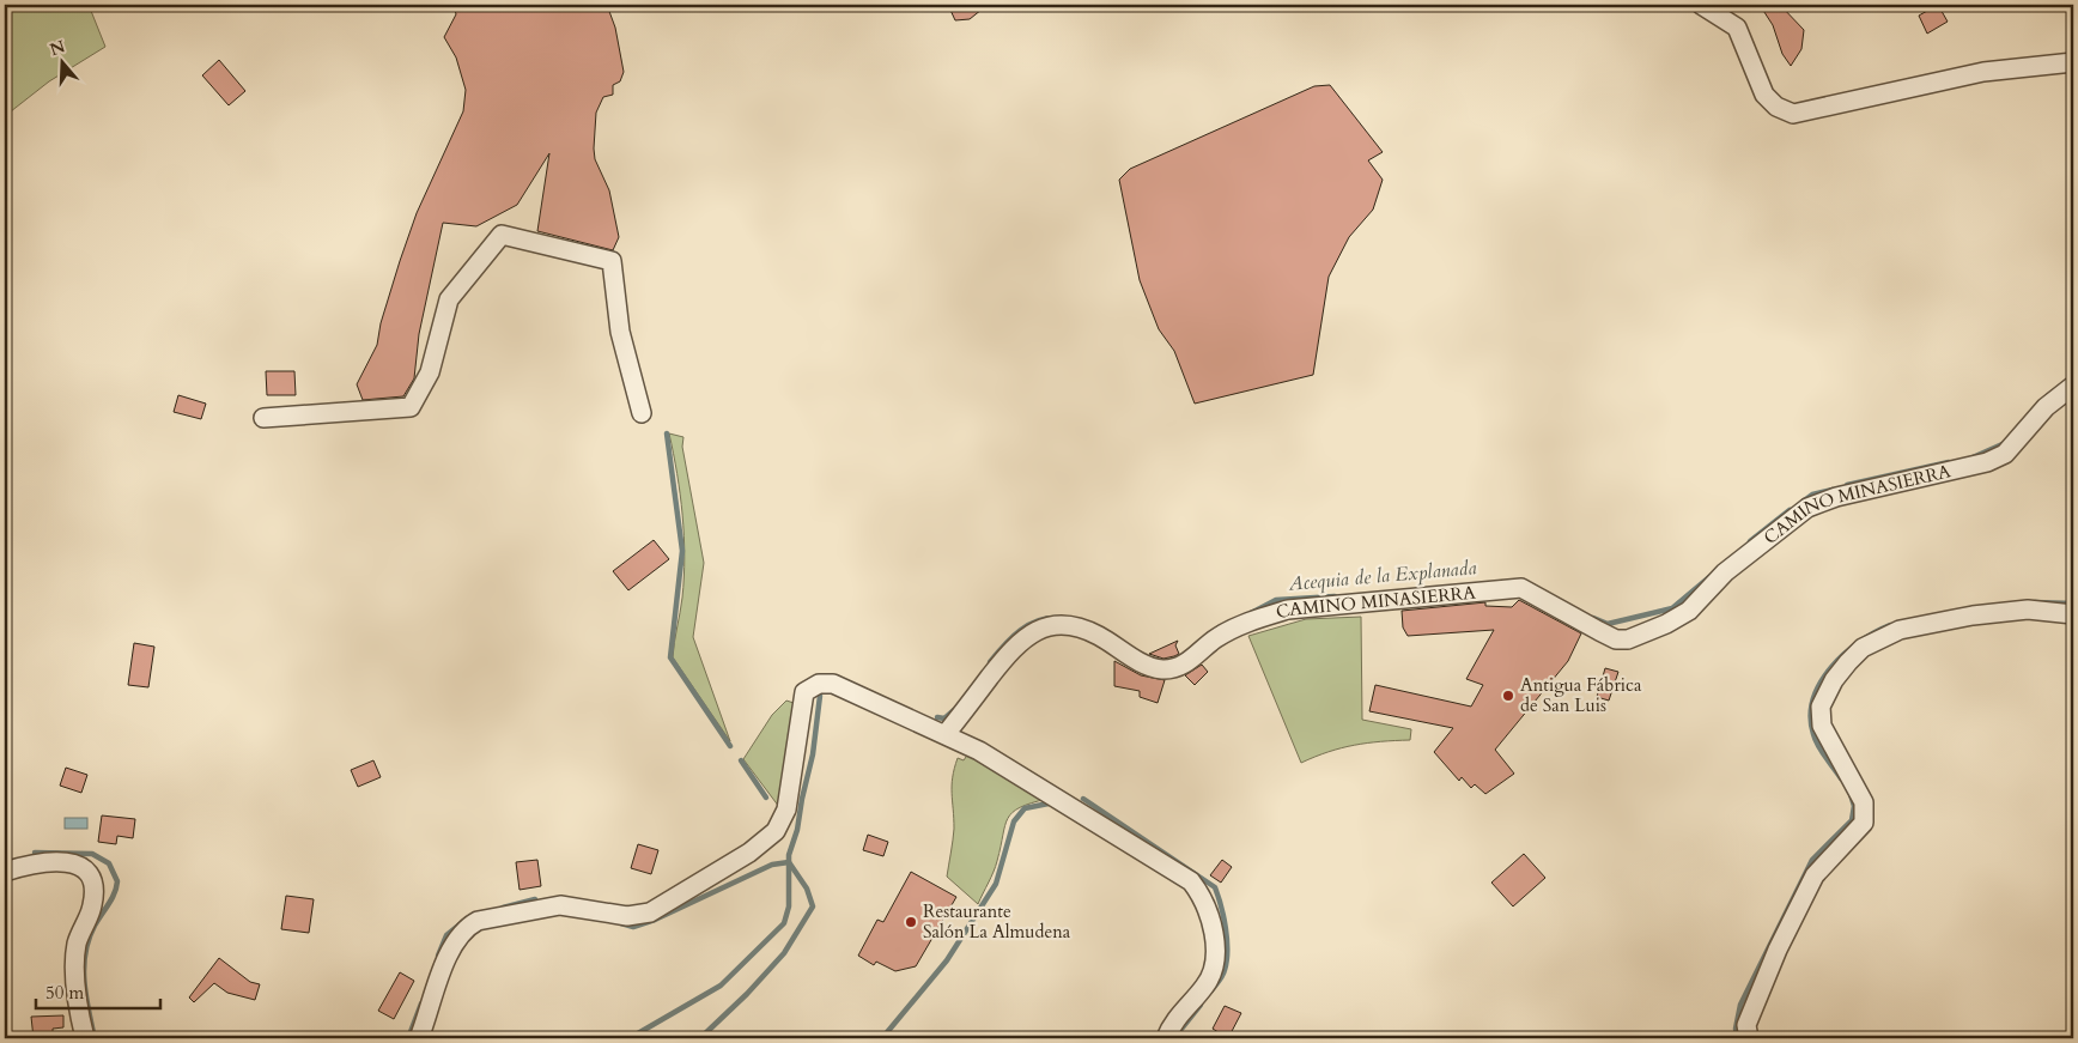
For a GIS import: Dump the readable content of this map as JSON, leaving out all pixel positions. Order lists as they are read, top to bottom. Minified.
{"streets":{"street":["CAMINO MINASIERRA"]},"water":["Acequia de la Explanada"],"places":["Antigua Fábrica de San Luis","Restaurante Salón La Almudena"],"scale_bar":"50 m","north":"top"}
